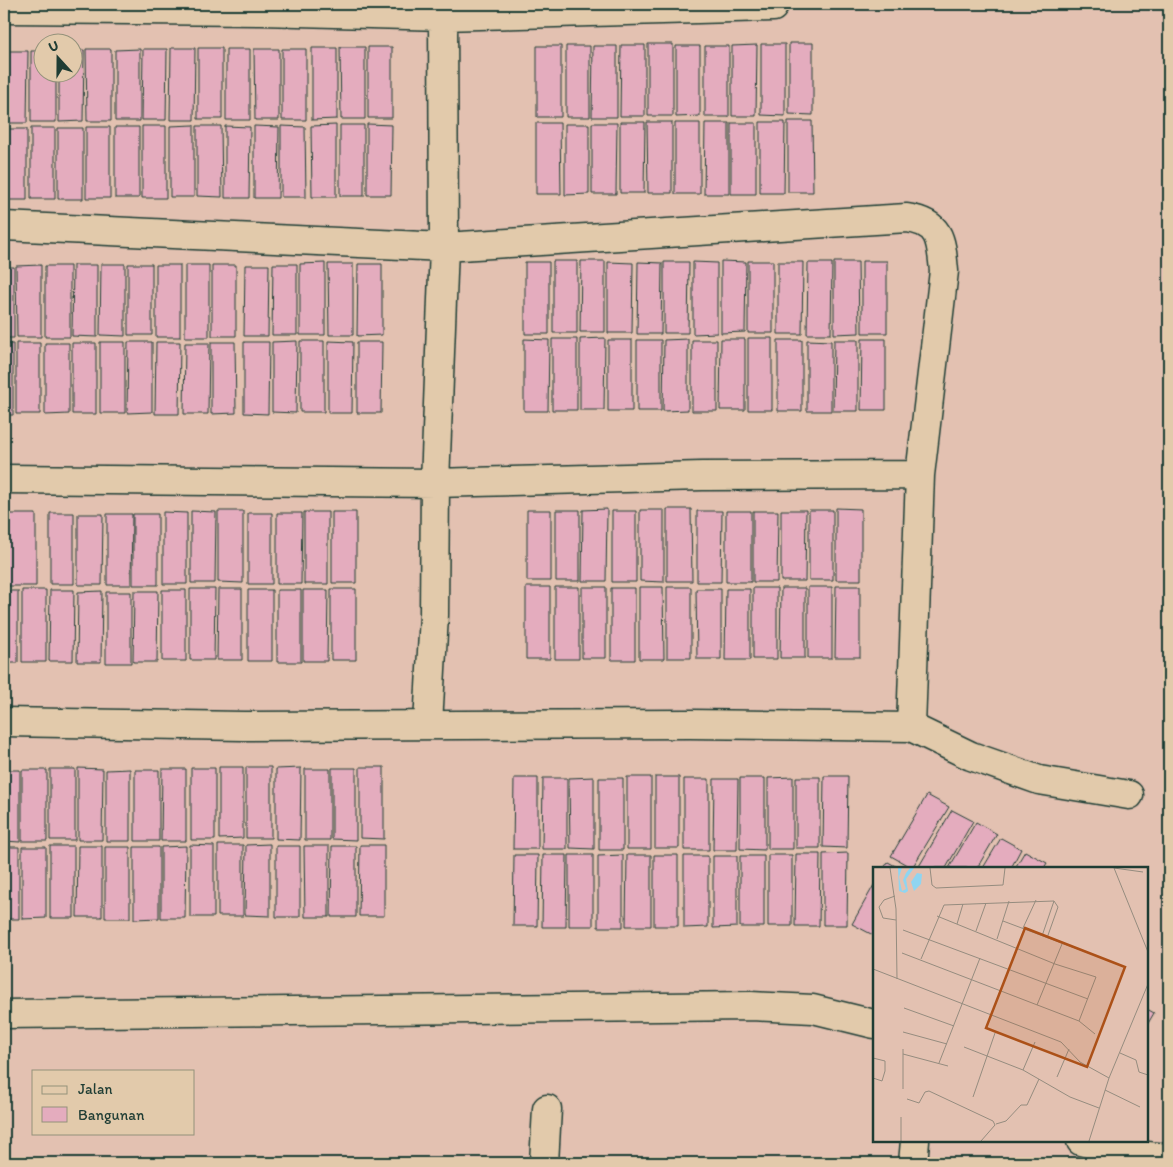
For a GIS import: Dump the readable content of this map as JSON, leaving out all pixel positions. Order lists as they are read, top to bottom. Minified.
{"legend":["Jalan","Bangunan"],"north":"top"}
